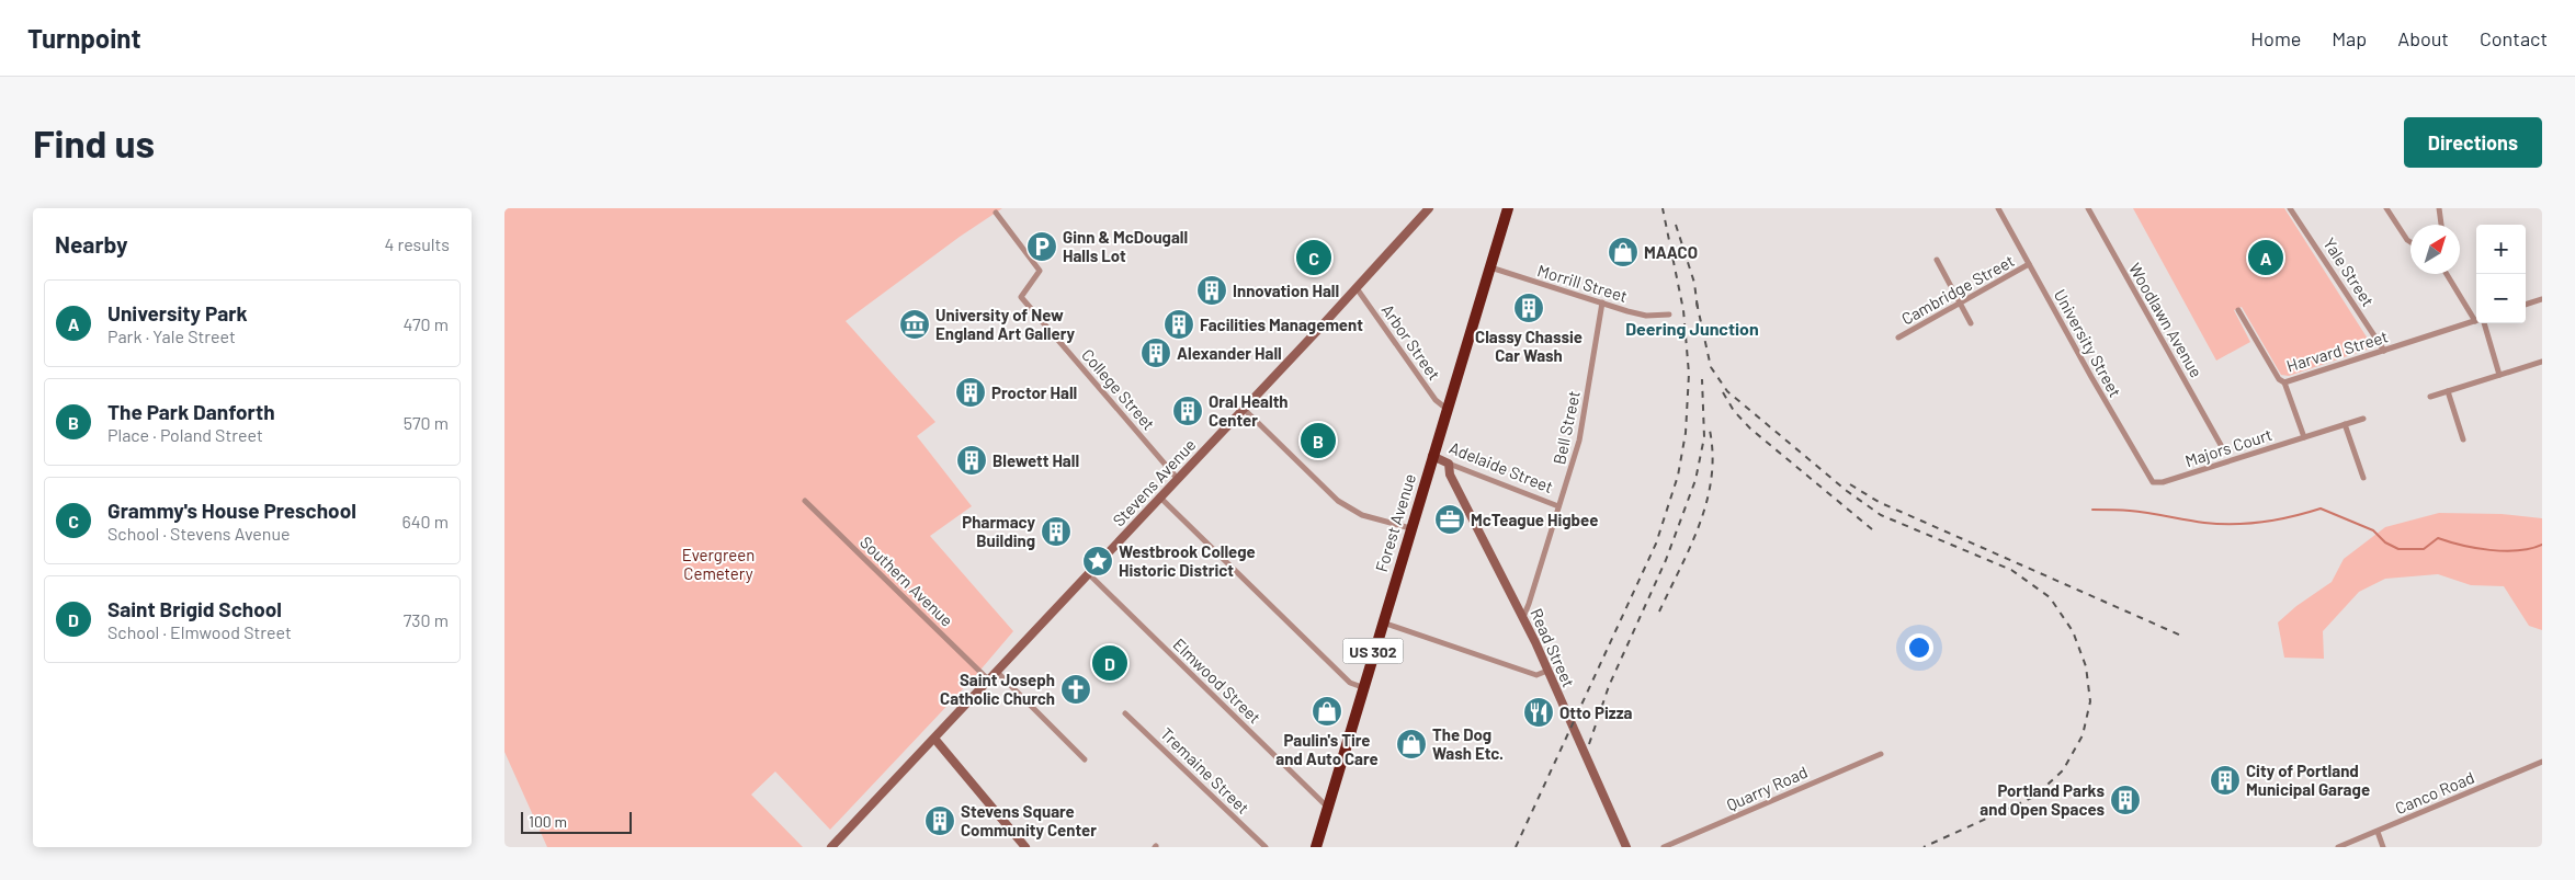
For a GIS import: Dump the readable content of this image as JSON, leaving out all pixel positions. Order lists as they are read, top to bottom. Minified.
{"streets":{"highway":["Forest Avenue","US 302"],"main road":["Adelaide Street","Stevens Avenue","Read Street"],"street":["Yale Street","Morrill Street","Cambridge Street","Woodlawn Avenue","Arbor Street","University Street","Harvard Street","College Street","Bell Street","Majors Court","Southern Avenue","Elmwood Street","Tremaine Street","Quarry Road","Canco Road"]},"crossings":[["Yale Street","Harvard Street"],["Morrill Street","Bell Street"],["Morrill Street","Forest Avenue"],["Cambridge Street","University Street"],["Arbor Street","Stevens Avenue"],["Arbor Street","Forest Avenue"],["University Street","Majors Court"],["College Street","Stevens Avenue"],["Bell Street","Adelaide Street"],["Bell Street","Read Street"],["Adelaide Street","Forest Avenue"],["Adelaide Street","Read Street"],["Stevens Avenue","Southern Avenue"],["Stevens Avenue","Elmwood Street"],["Forest Avenue","Elmwood Street"]],"districts":["Deering Junction"],"parks":["Evergreen Cemetery"],"places":{"parking":["Ginn & McDougall Halls Lot"],"shop":["MAACO","Paulin's Tire and Auto Care","The Dog Wash Etc."],"building":["Innovation Hall","Classy Chassie Car Wash","Facilities Management","Alexander Hall","Proctor Hall","Oral Health Center","Blewett Hall","Pharmacy Building","City of Portland Municipal Garage","Portland Parks and Open Spaces","Stevens Square Community Center"],"museum":["University of New England Art Gallery"],"office":["McTeague Higbee"],"place":["Westbrook College Historic District"],"church":["Saint Joseph Catholic Church"],"restaurant":["Otto Pizza"]},"scale_bar":"100 m","north":"top right","page":{"header":"Turnpoint","nav":["Home","Map","About","Contact"],"buttons":"Directions","title":"Find us","heading":["Nearby","4 results"],"map_buttons":["+","−"],"pins":["A","C","B","D"],"list":[{"mark":"A","name":"University Park","note":"Park · Yale Street","value":"470 m"},{"mark":"B","name":"The Park Danforth","note":"Place · Poland Street","value":"570 m"},{"mark":"C","name":"Grammy's House Preschool","note":"School · Stevens Avenue","value":"640 m"},{"mark":"D","name":"Saint Brigid School","note":"School · Elmwood Street","value":"730 m"}],"scale":"100 m"}}
